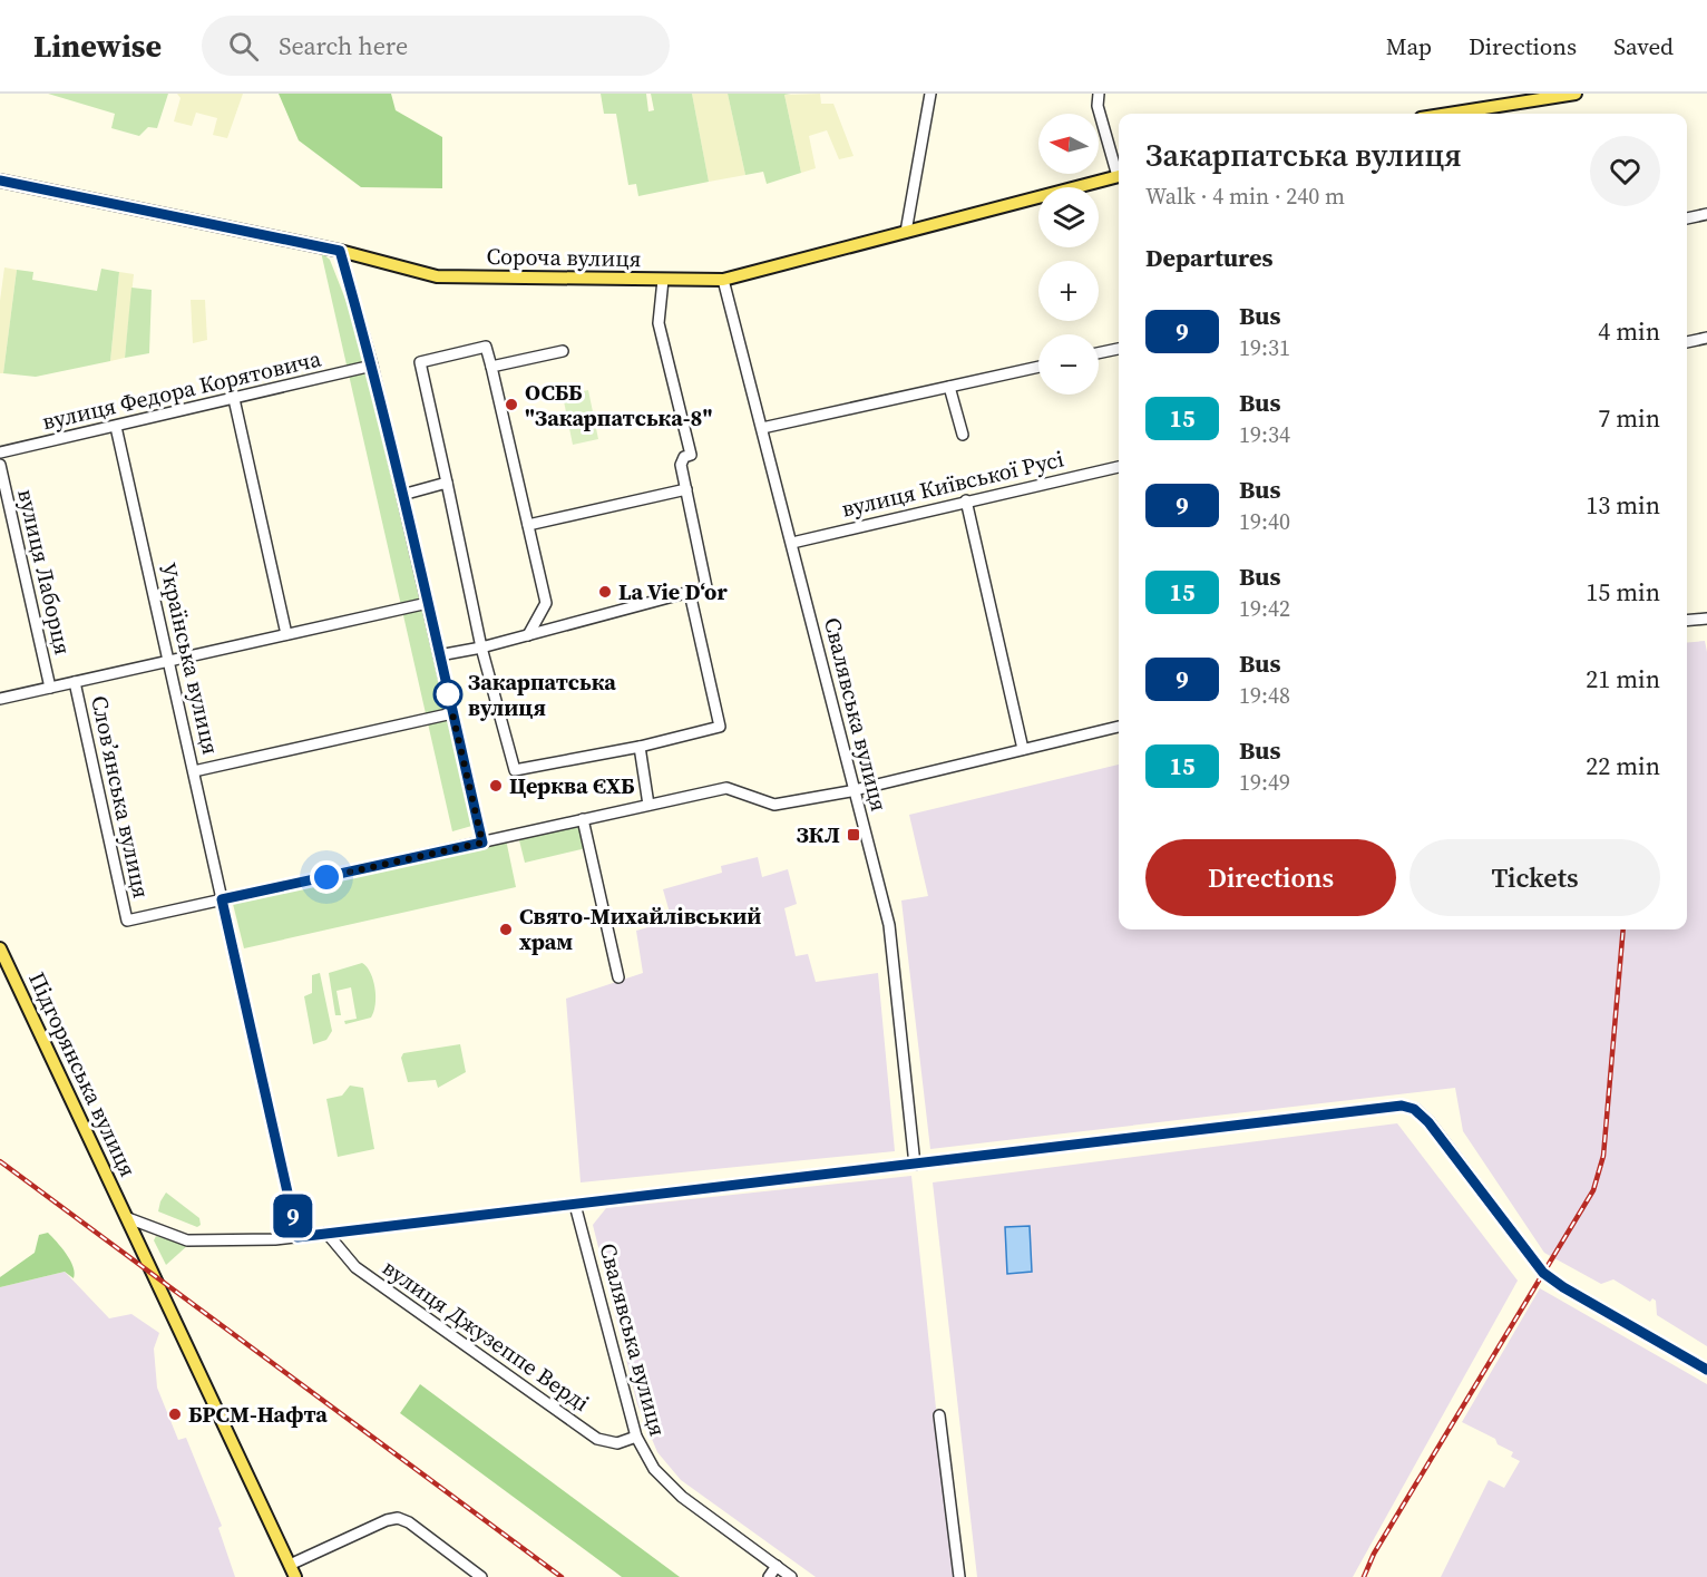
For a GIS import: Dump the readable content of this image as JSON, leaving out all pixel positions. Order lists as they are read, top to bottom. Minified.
{"streets":{"main road":["Сороча вулиця","Підгорянська вулиця"],"street":["вулиця Федора Корятовича","вулиця Київської Русі","вулиця Лаборця","Українська вулиця","Свалявська вулиця","Словʼянська вулиця","вулиця Джузеппе Верді"]},"crossings":[["Сороча вулиця","Свалявська вулиця"],["вулиця Федора Корятовича","Українська вулиця"],["вулиця Київської Русі","Свалявська вулиця"],["Українська вулиця","Словʼянська вулиця"],["Свалявська вулиця","вулиця Джузеппе Верді"]],"places":{"other":["ОСББ \"Закарпатська-8\"","La Vie D‘or","Закарпатська вулиця","Церква ЄХБ","Свято-Михайлівський храм","БРСМ-Нафта"],"transit":["ЗКЛ"]},"lines":["bus line 9"],"north":"left","page":{"header":"Linewise","search":"Search here","nav":["Map","Directions","Saved"],"on_map":"9","map_buttons":["+","−"],"heading":[["Закарпатська вулиця","Walk · 4 min · 240 m"],"Departures"],"list":[{"mark":"9","name":"Bus","note":"19:31","value":"4 min"},{"mark":"15","name":"Bus","note":"19:34","value":"7 min"},{"mark":"9","name":"Bus","note":"19:40","value":"13 min"},{"mark":"15","name":"Bus","note":"19:42","value":"15 min"},{"mark":"9","name":"Bus","note":"19:48","value":"21 min"},{"mark":"15","name":"Bus","note":"19:49","value":"22 min"}],"buttons":["Directions","Tickets"]}}
